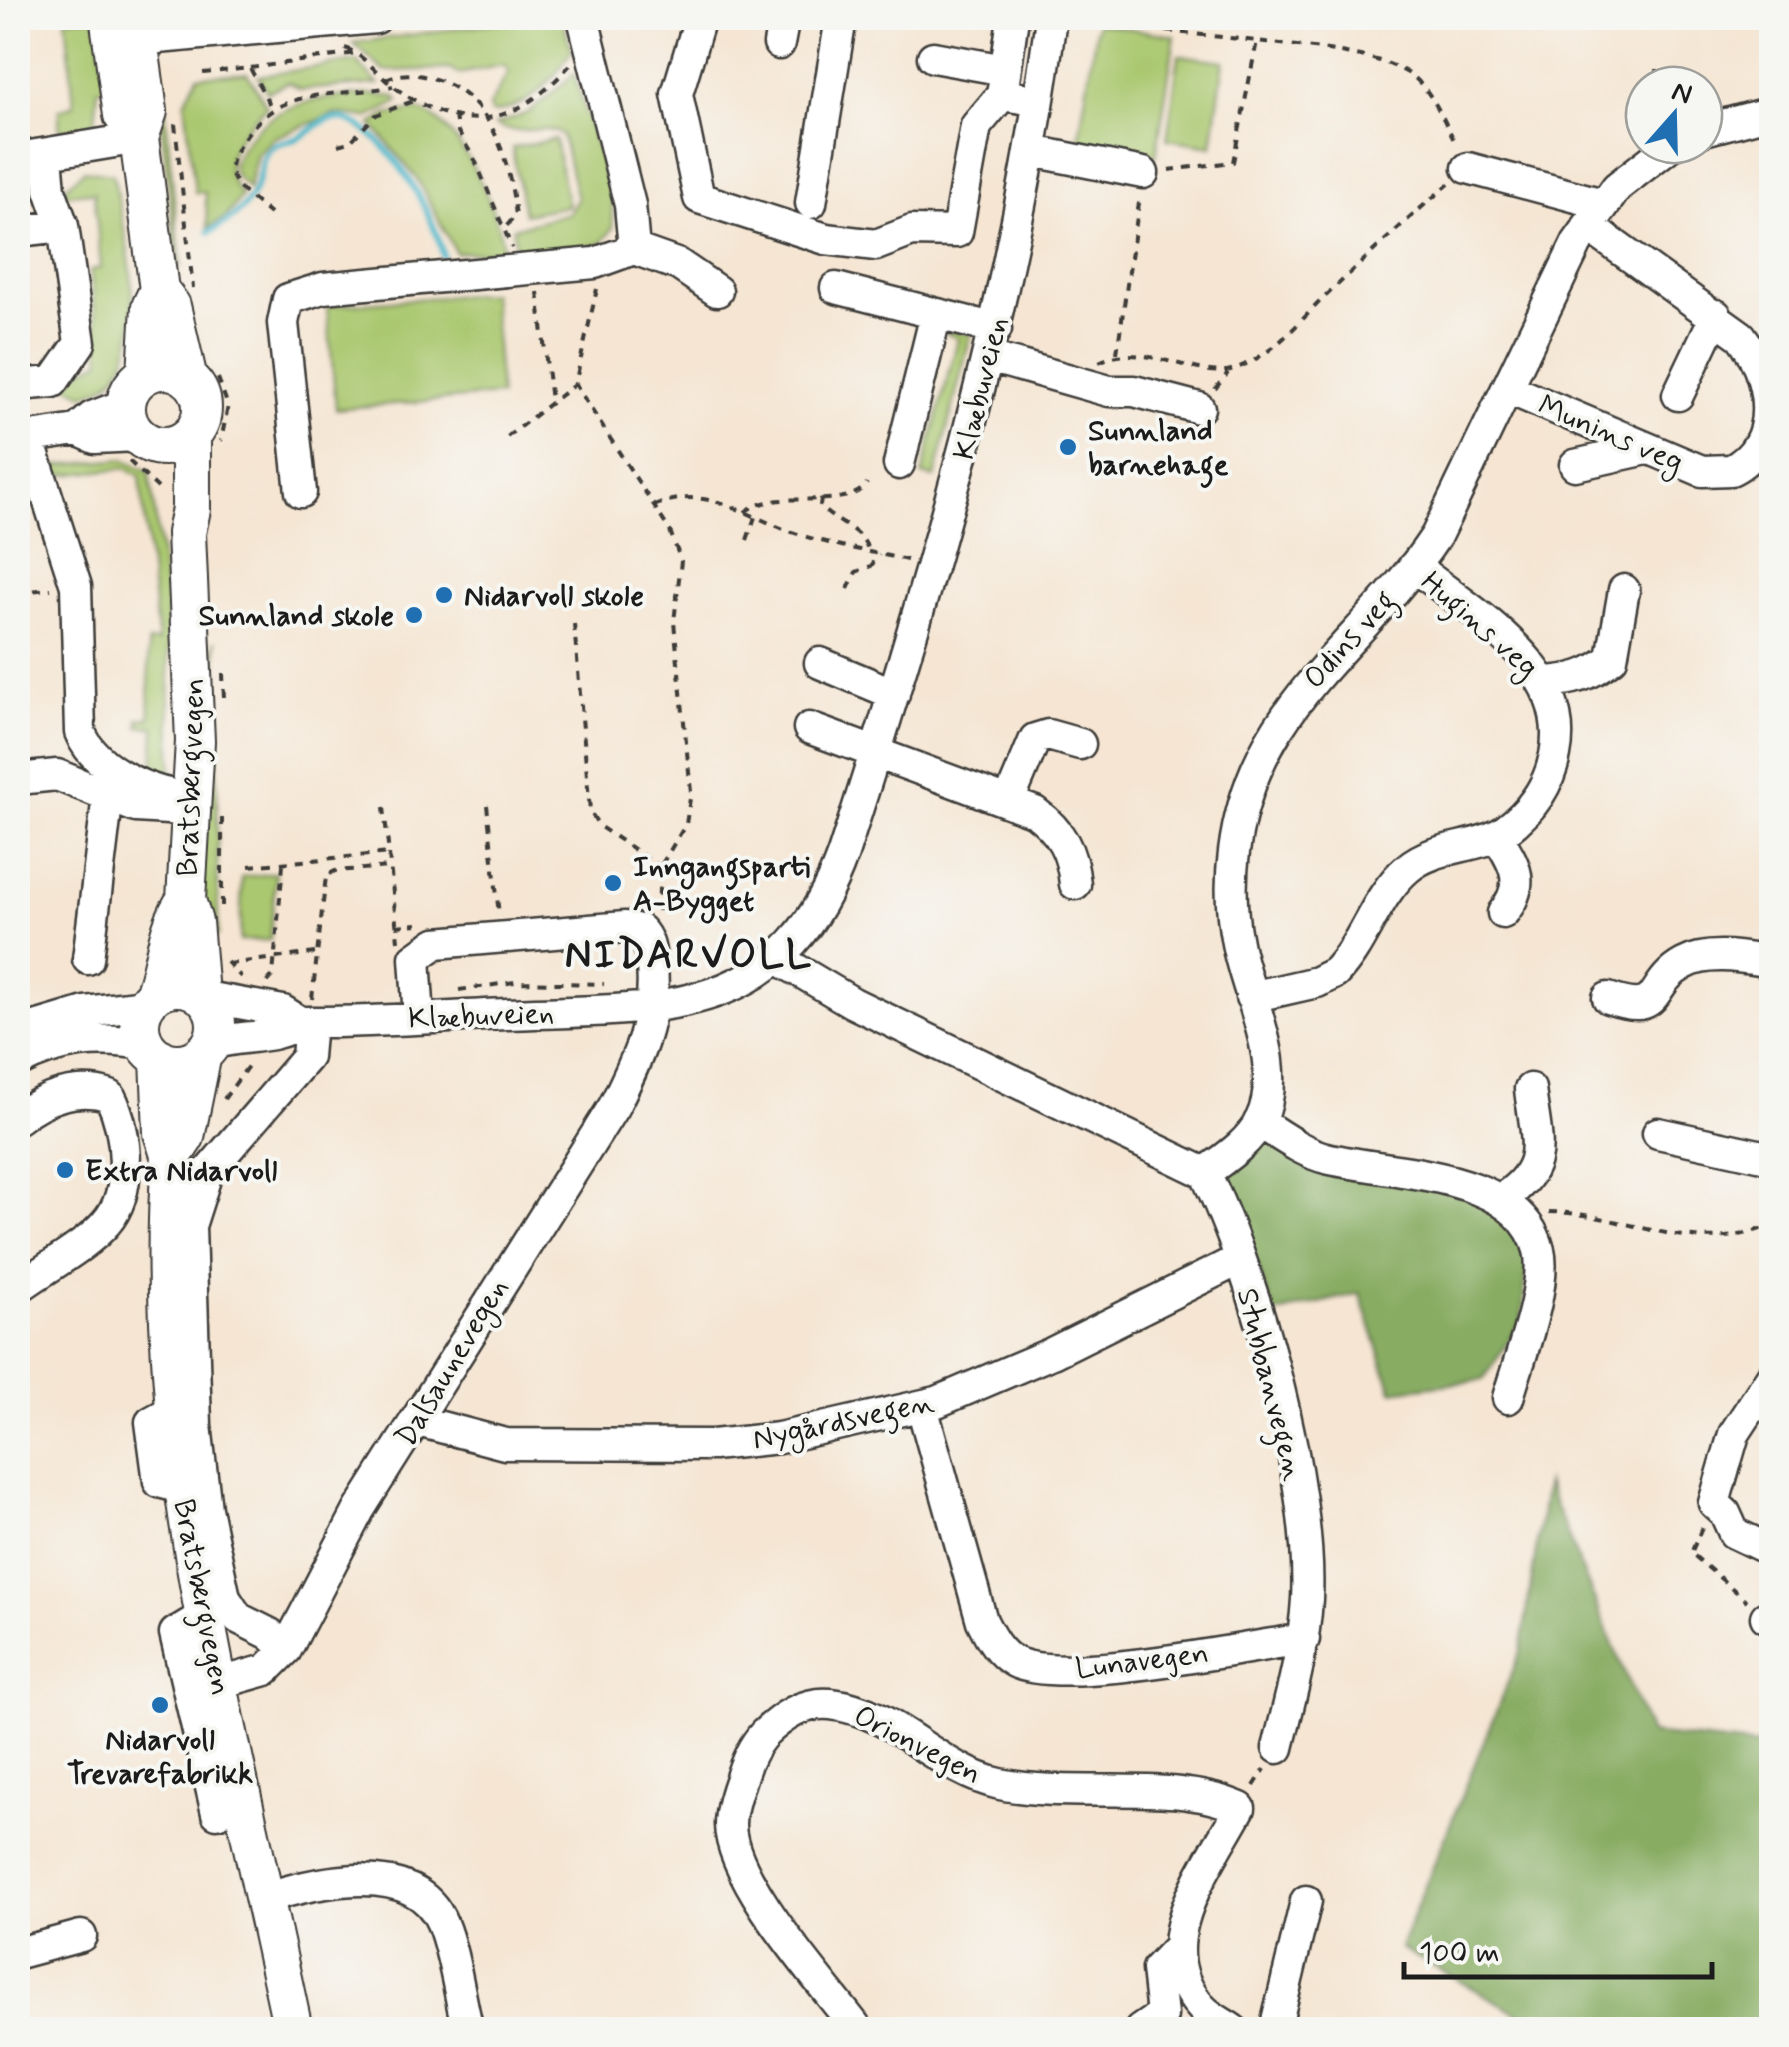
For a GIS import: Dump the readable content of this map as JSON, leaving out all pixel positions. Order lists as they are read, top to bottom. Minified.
{"streets":{"main road":["Bratsbergvegen"],"street":["Klæbuveien","Munins veg","Hugins veg","Odins veg","Dalsaunevegen","Stubbanvegen","Nygårdsvegen","Lunavegen","Orionvegen"]},"crossings":[["Klæbuveien","Bratsbergvegen"],["Klæbuveien","Dalsaunevegen"],["Munins veg","Odins veg"],["Hugins veg","Odins veg"],["Dalsaunevegen","Nygårdsvegen"],["Stubbanvegen","Nygårdsvegen"],["Stubbanvegen","Lunavegen"],["Nygårdsvegen","Lunavegen"]],"districts":["NIDARVOLL"],"places":["Sunnland barnehage","Nidarvoll skole","Sunnland skole","Inngangsparti A-Bygget","Extra Nidarvoll","Nidarvoll Trevarefabrikk"],"scale_bar":"100 m","north":"top"}
